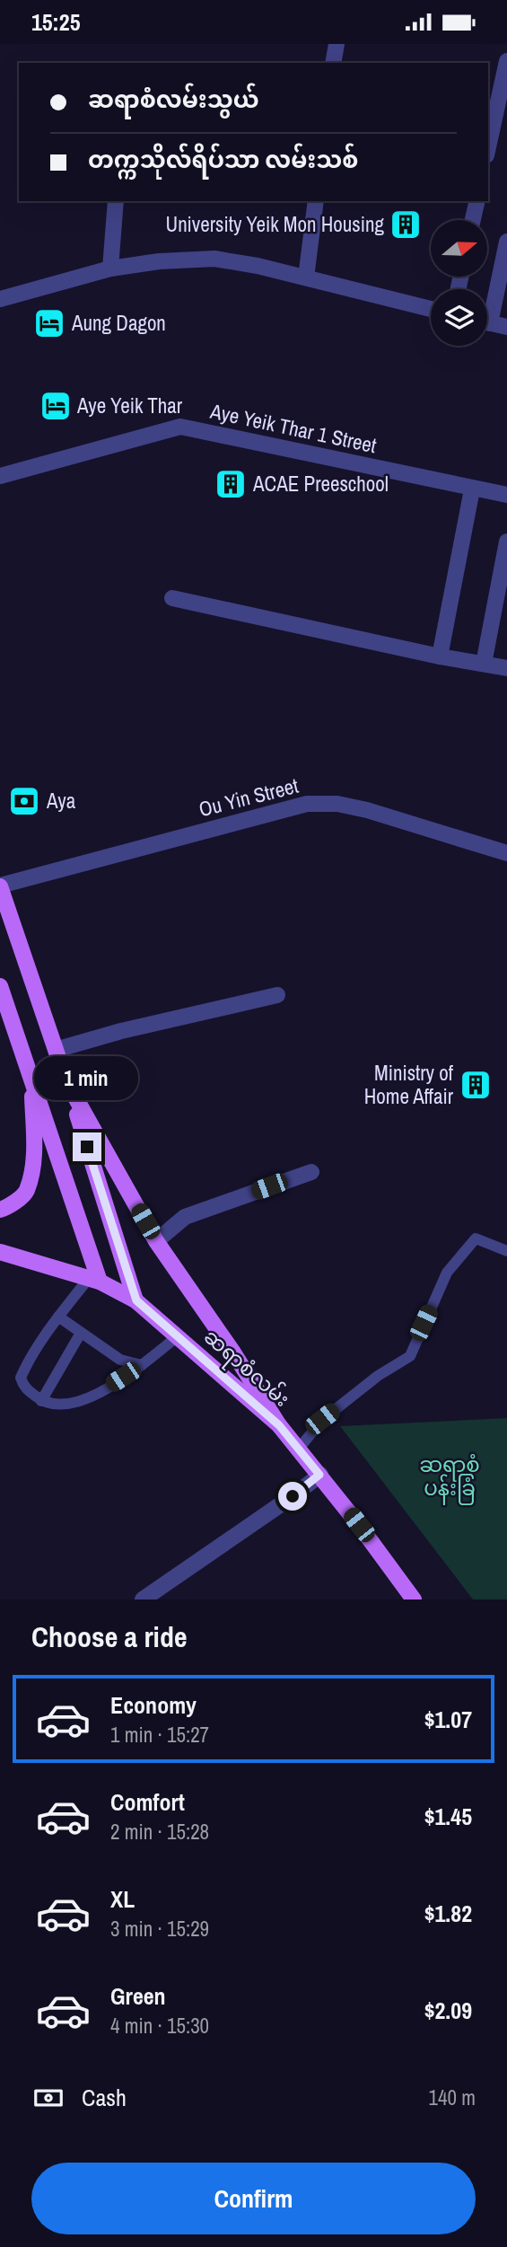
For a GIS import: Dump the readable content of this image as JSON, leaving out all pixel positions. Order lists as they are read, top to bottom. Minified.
{"streets":{"main road":["ဆရာစံလမ်း"],"street":["Aye Yeik Thar 1 Street","Ou Yin Street"]},"parks":["ဆရာစံ ပန်းခြံ"],"places":{"building":["University Yeik Mon Housing","ACAE Preeschool","Ministry of Home Affair"],"hotel":["Aung Dagon","Aye Yeik Thar"],"bank":["Aya"]},"north":"right","page":{"status":"15:25","banner":["ဆရာစံလမ်းသွယ်","တက္ကသိုလ်ရိပ်သာ လမ်းသစ်"],"bubble":"1 min","heading":"Choose a ride","list":[{"name":"Economy","note":"1 min · 15:27","value":"$1.07"},{"name":"Comfort","note":"2 min · 15:28","value":"$1.45"},{"name":"XL","note":"3 min · 15:29","value":"$1.82"},{"name":"Green","note":"4 min · 15:30","value":"$2.09"}],"pay":["Cash","140 m"],"buttons":"Confirm"}}
